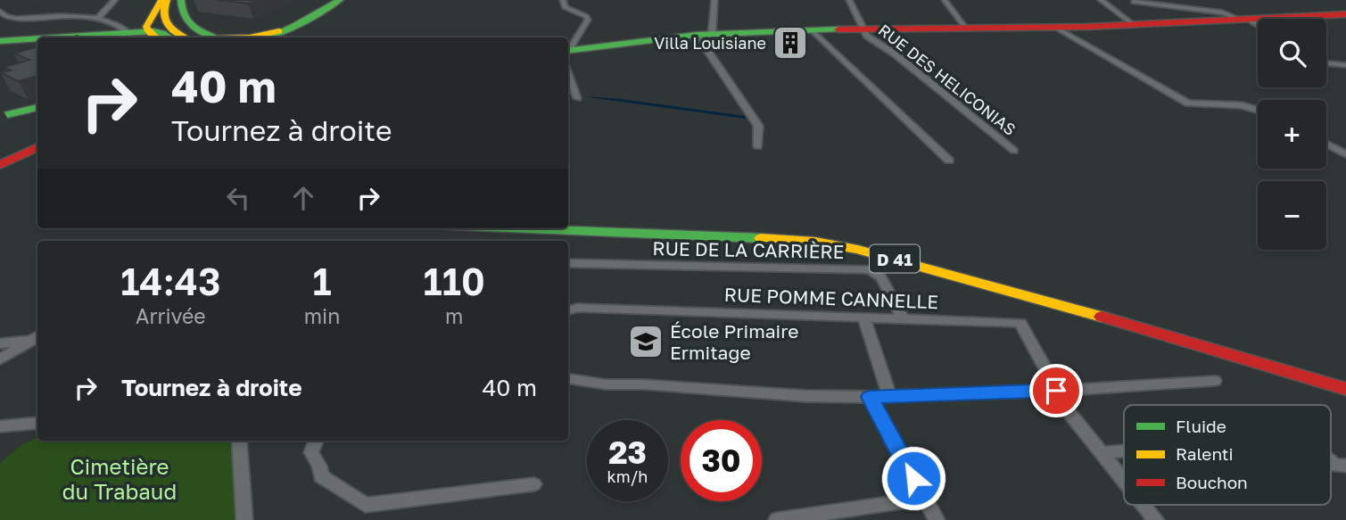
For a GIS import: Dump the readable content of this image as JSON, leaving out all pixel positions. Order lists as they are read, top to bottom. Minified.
{"streets":{"main road":["D 41"],"street":["RUE DES HELICONIAS","RUE DE LA CARRIÈRE","RUE POMME CANNELLE"]},"crossings":[["RUE DE LA CARRIÈRE","RUE POMME CANNELLE"]],"parks":["Cimetière du Trabaud"],"places":{"building":["Villa Louisiane"],"school or university":["École Primaire Ermitage"]},"legend":["Fluide","Ralenti","Bouchon"],"page":{"map_buttons":["+","−"],"turn":["40 m","Tournez à droite"],"eta":["14:43","Arrivée","1","min","110","m"],"list":[{"name":"Tournez à droite","value":"40 m"}],"speed":"23 km/h","limit":"30"}}
